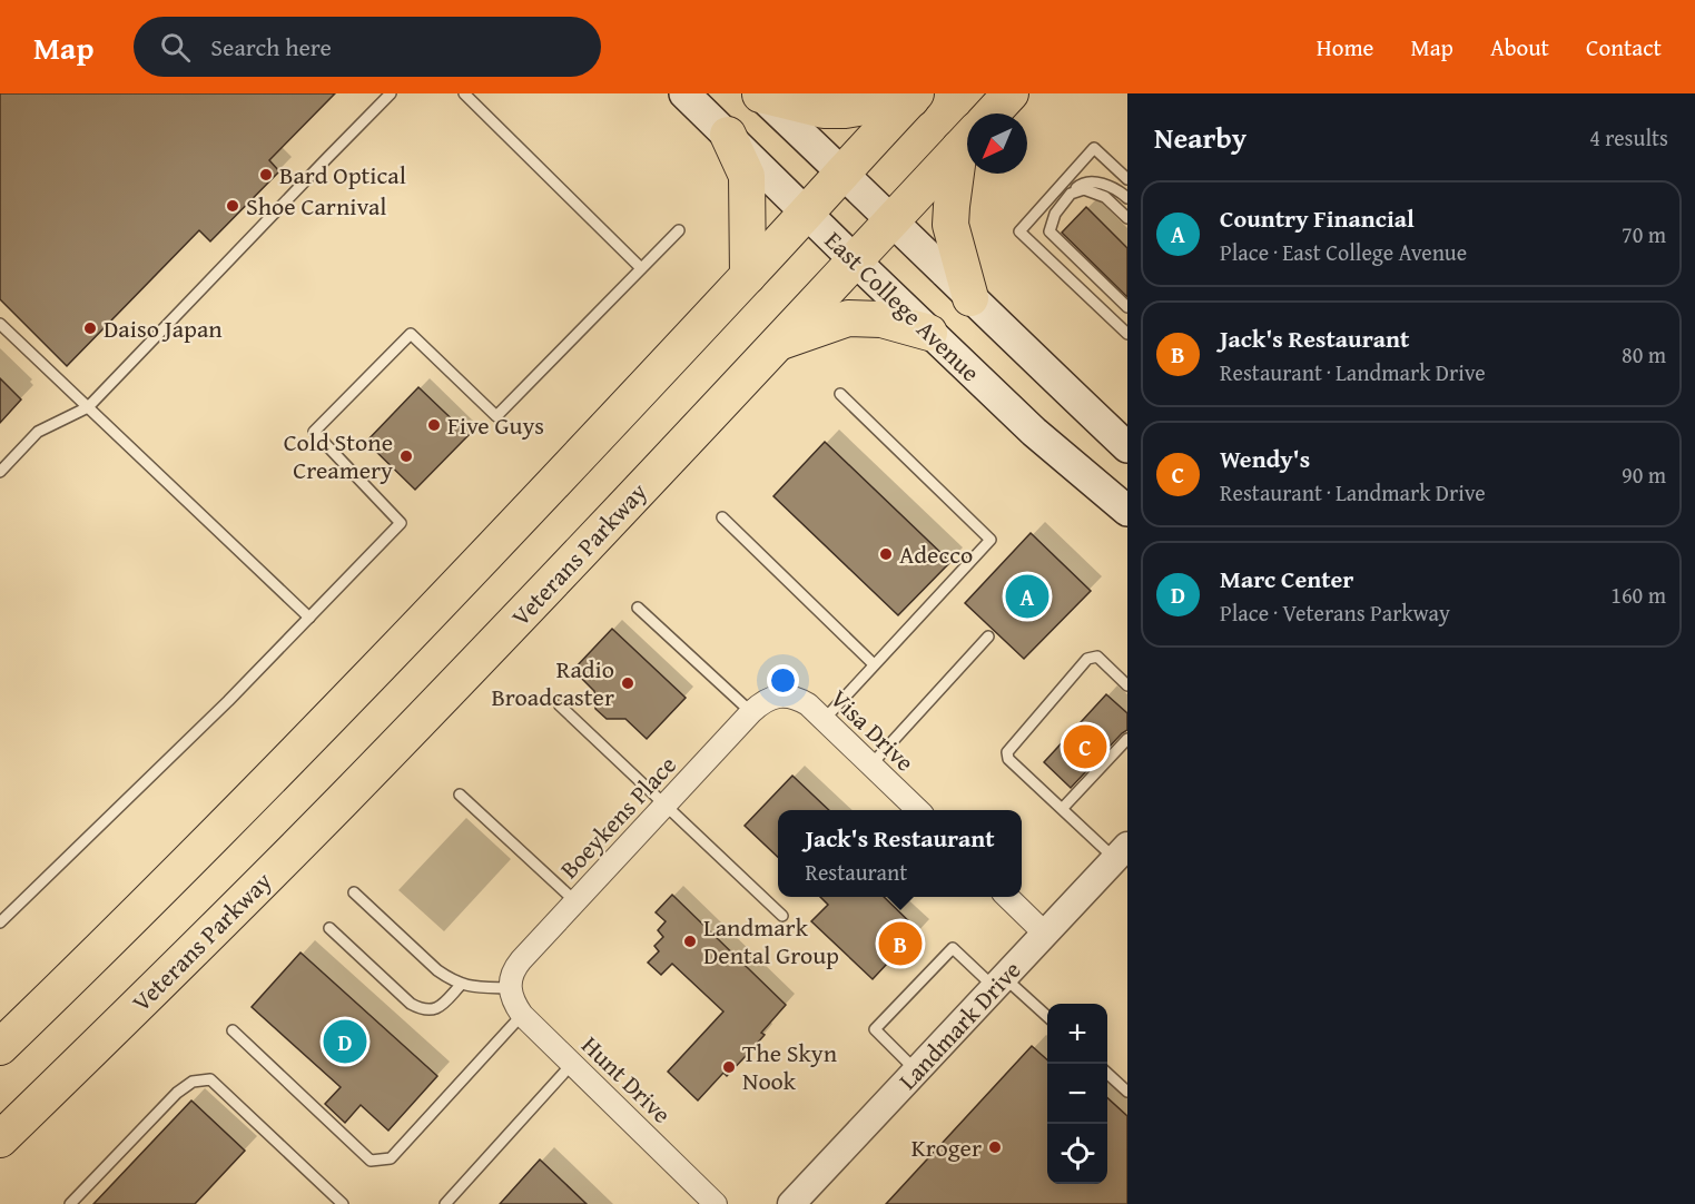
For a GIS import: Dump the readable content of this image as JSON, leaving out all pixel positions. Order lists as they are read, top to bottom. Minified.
{"streets":{"highway":["Veterans Parkway"],"main road":["East College Avenue"],"street":["Visa Drive","Boeykens Place","Landmark Drive","Hunt Drive"]},"crossings":[["East College Avenue","Veterans Parkway"],["Visa Drive","Boeykens Place"],["Boeykens Place","Hunt Drive"]],"places":["Bard Optical","Shoe Carnival","Daiso Japan","Five Guys","Cold Stone Creamery","Adecco","Radio Broadcaster","Landmark Dental Group","The Skyn Nook","Kroger"],"north":"bottom left","page":{"header":"Map","search":"Search here","nav":["Home","Map","About","Contact"],"heading":["Nearby","4 results"],"list":[{"mark":"A","name":"Country Financial","note":"Place · East College Avenue","value":"70 m"},{"mark":"B","name":"Jack's Restaurant","note":"Restaurant · Landmark Drive","value":"80 m"},{"mark":"C","name":"Wendy's","note":"Restaurant · Landmark Drive","value":"90 m"},{"mark":"D","name":"Marc Center","note":"Place · Veterans Parkway","value":"160 m"}],"pins":["A","C","B","D"],"popup":["Jack's Restaurant","Restaurant"],"map_buttons":["+","−"]}}
